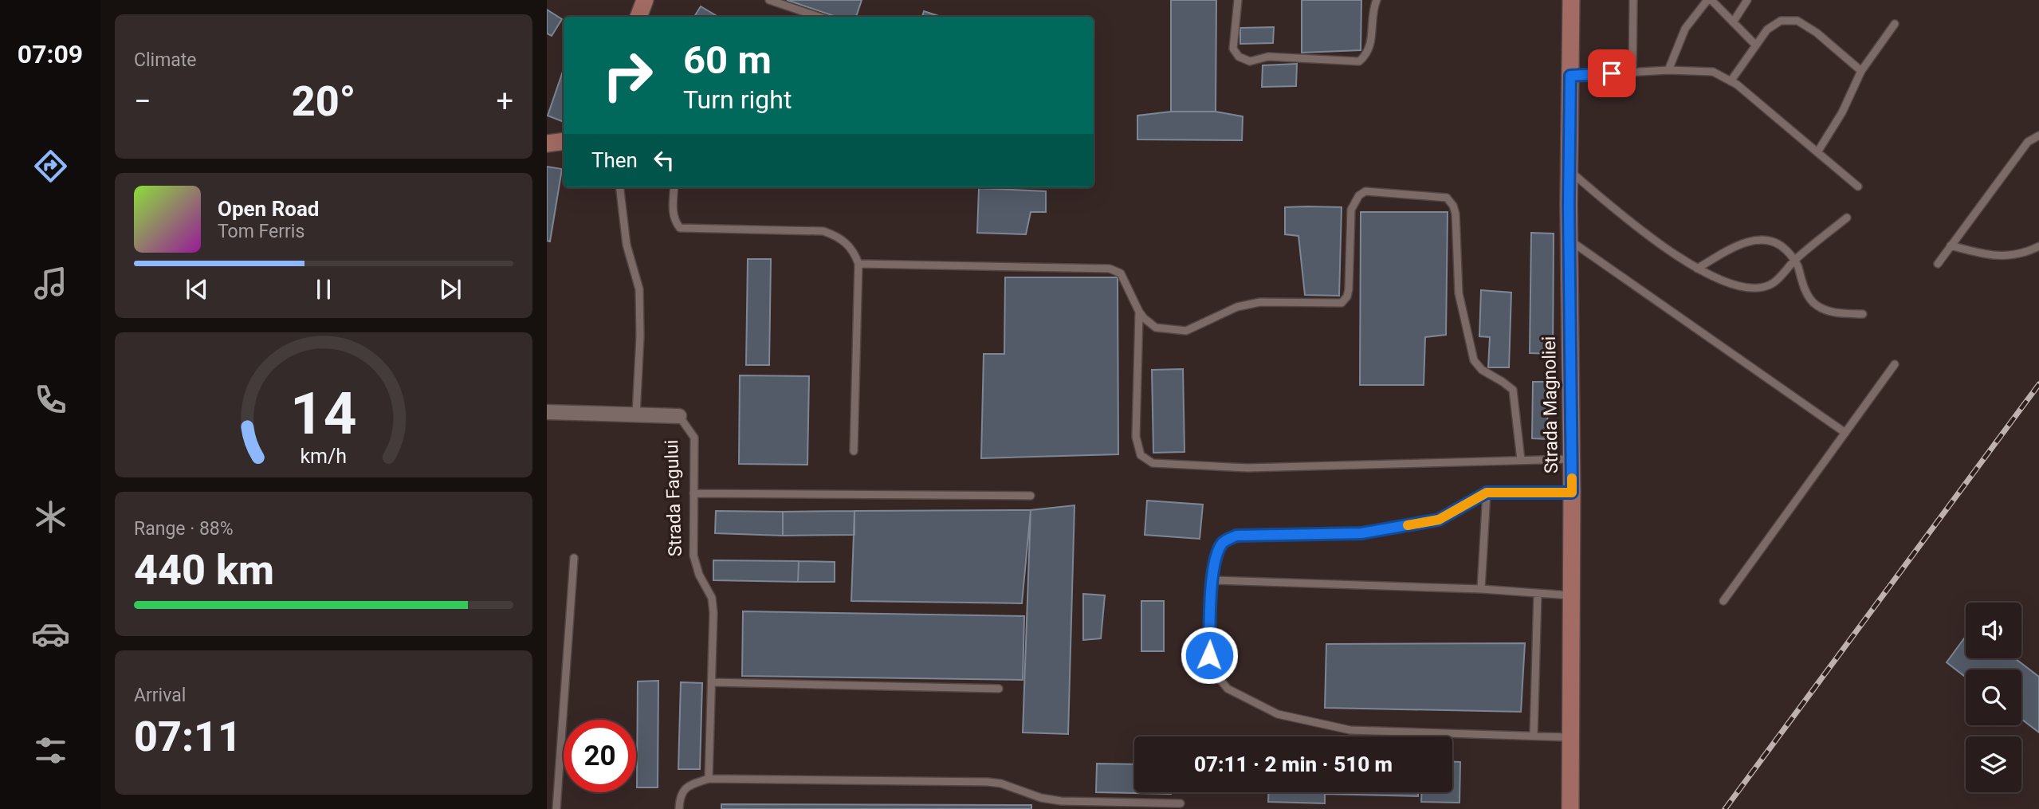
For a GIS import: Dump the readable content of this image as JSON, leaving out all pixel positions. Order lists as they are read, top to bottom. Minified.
{"streets":{"main road":["Strada Magnoliei"],"street":["Strada Fagului"]},"page":{"tabs":"07:09","tile":["Climate",["Range · 88%","440 km"],["Arrival","07:11"]],"turn":["60 m","Turn right"],"heat":["−","20°","+"],"then":"Then","song":["Open Road","Tom Ferris"],"limit":"20","trip":"07:11 · 2 min · 510 m","gauge":["14","km/h"]}}
